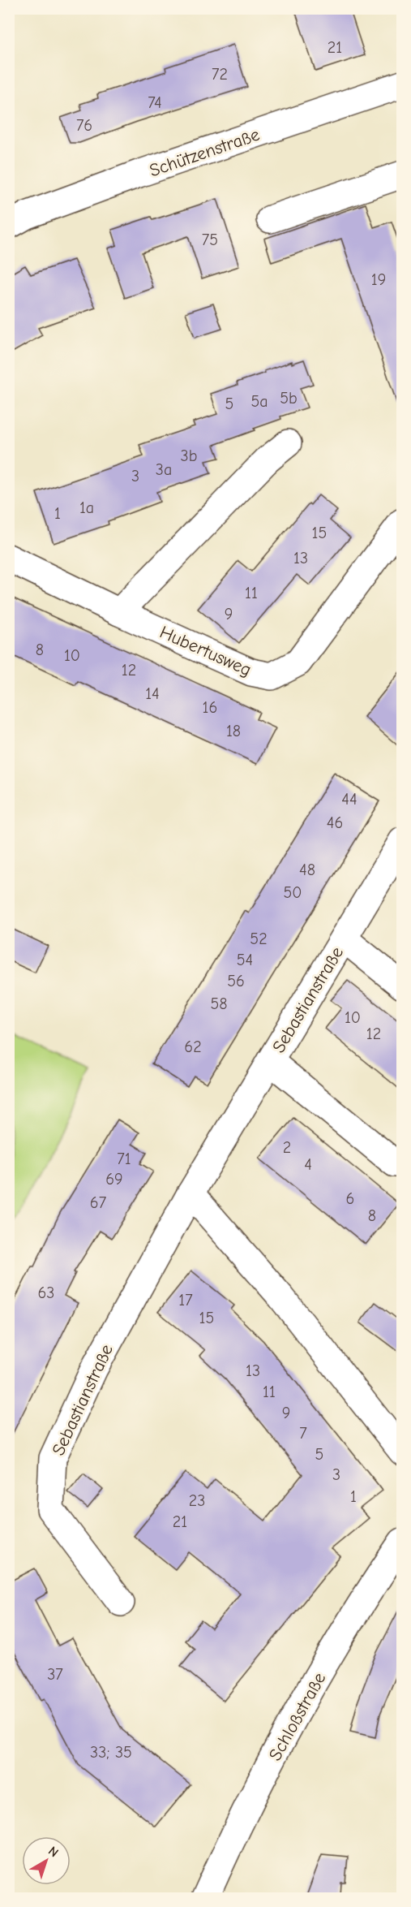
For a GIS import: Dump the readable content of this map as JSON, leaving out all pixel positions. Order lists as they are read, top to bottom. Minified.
{"streets":{"street":["Schützenstraße","Hubertusweg","Sebastianstraße","Schloßstraße"]},"house_numbers":["21","72","74","76","75","19","5b","5a","5","3b","3a","3","1a","1","15","13","11","9","8","10","12","14","16","18","44","46","48","50","52","54","56","58","10","12","62","2","71","4","69","6","67","8","63","17","15","13","11","9","7","5","3","1","23","21","37","33; 35"],"north":"top right"}
